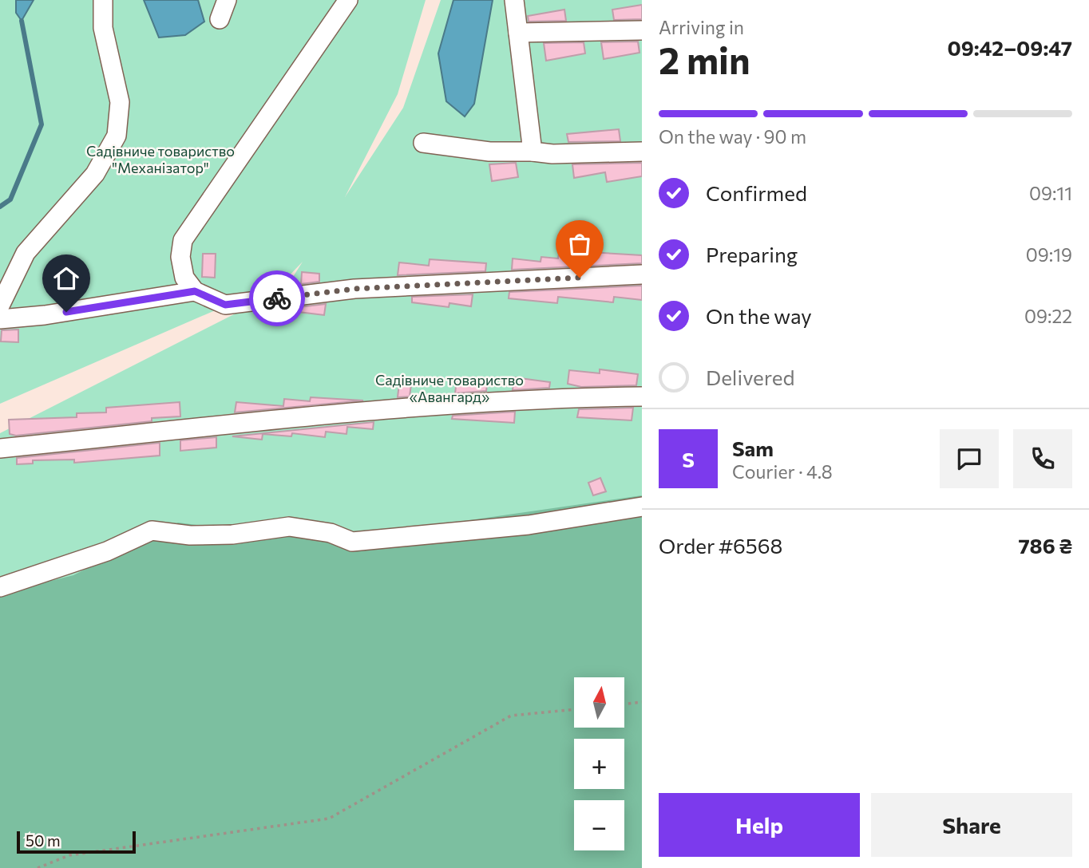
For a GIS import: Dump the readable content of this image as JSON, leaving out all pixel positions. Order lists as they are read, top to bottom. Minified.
{"parks":["Садівниче товариство \"Механізатор\"","Садівниче товариство «Авангард»"],"scale_bar":"50 m","north":"top","page":{"heading":["2 min","Arriving in","09:42–09:47"],"panel":["Sam","Courier · 4.8","Order #6568","786 ₴"],"bar":"On the way · 90 m","list":[["Confirmed","09:11"],["Preparing","09:19"],["On the way","09:22"],"Delivered"],"round":"S","map_buttons":["+","−"],"buttons":["Help","Share"],"scale":"50 m"}}
